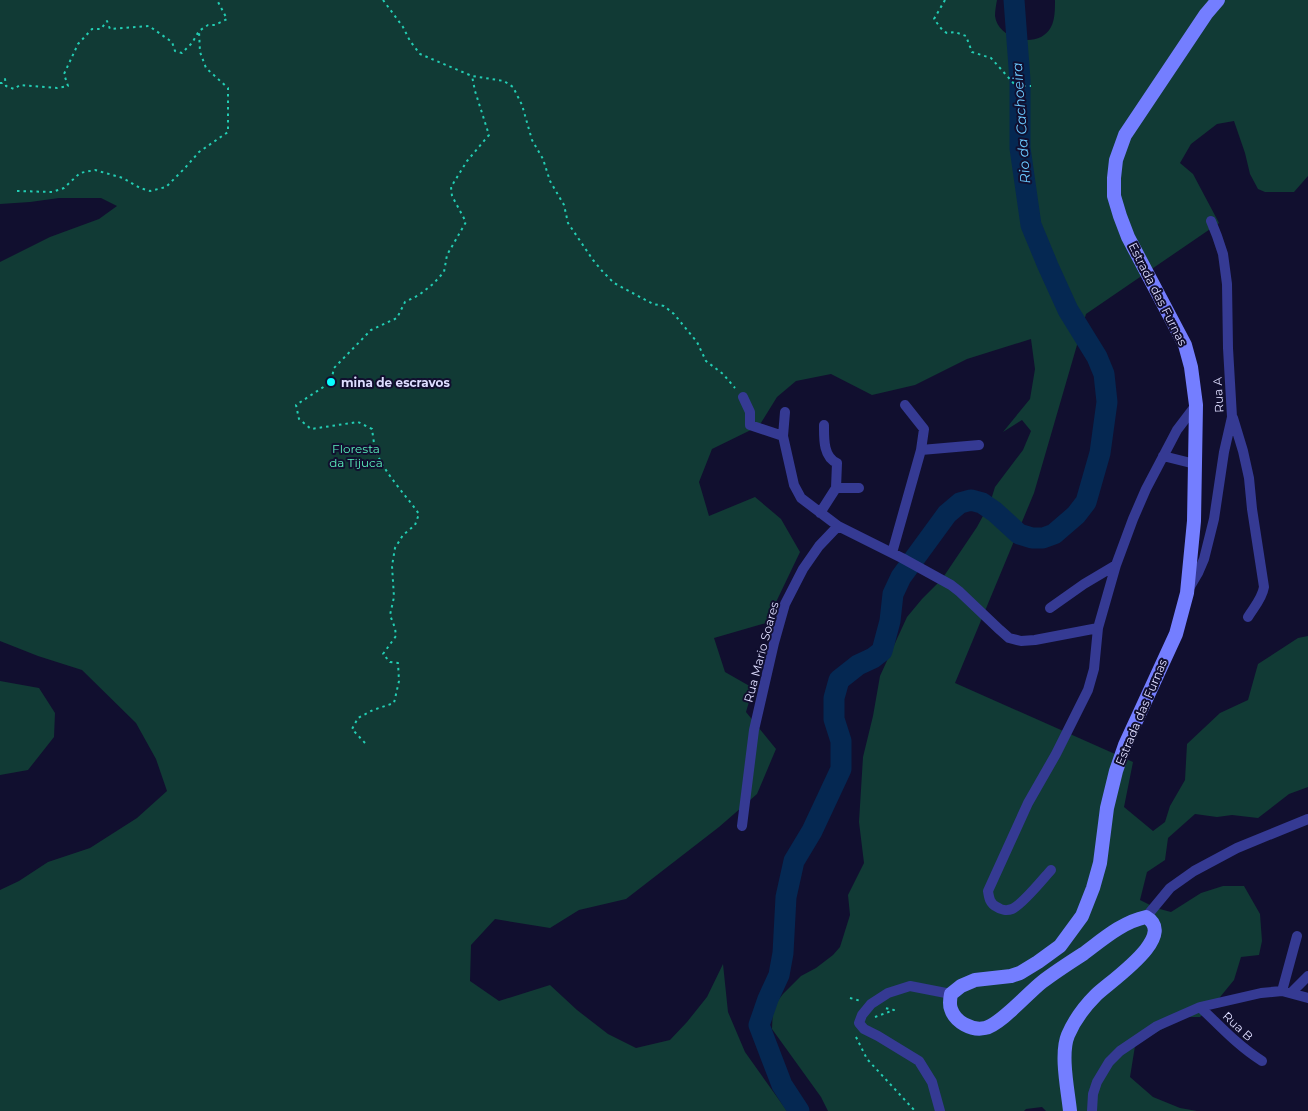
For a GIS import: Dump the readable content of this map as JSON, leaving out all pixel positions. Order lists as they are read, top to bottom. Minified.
{"streets":{"main road":["Estrada das Furnas"],"street":["Rua A","Rua Mario Soares","Rua B"]},"crossings":[["Estrada das Furnas","Rua A"]],"water":["Rio da Cachoeira"],"parks":["Floresta da Tijuca"],"places":["mina de escravos"]}
